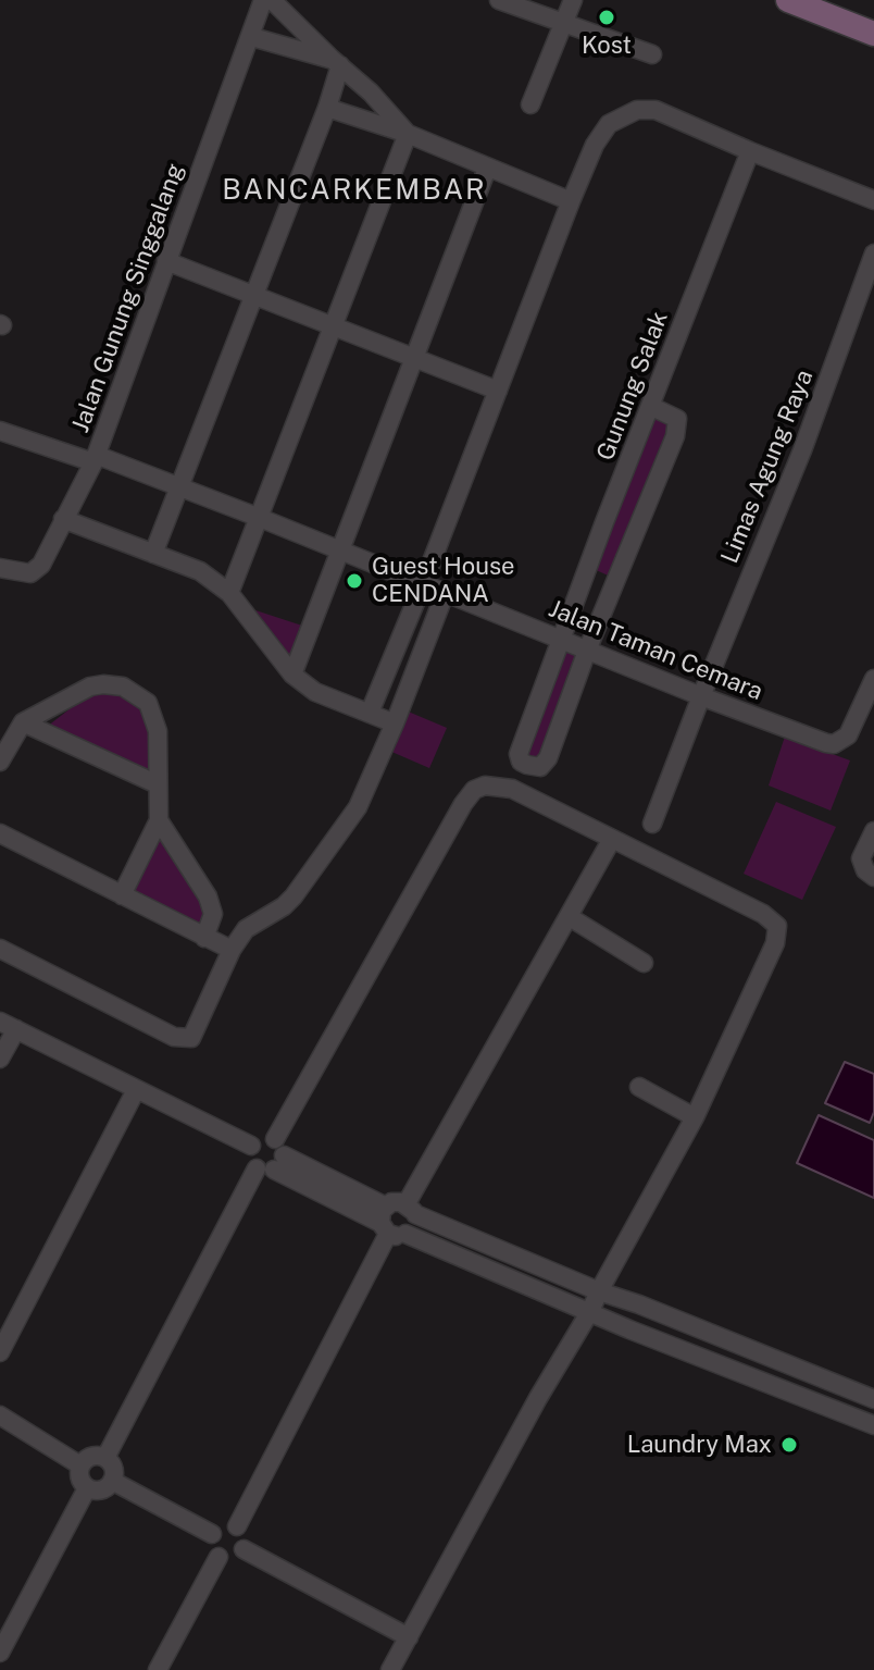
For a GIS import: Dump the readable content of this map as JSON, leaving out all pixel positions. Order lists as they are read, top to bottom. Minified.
{"streets":{"street":["Jalan Gunung Singgalang","Gunung Salak","Limas Agung Raya","Jalan Taman Cemara"]},"crossings":[["Jalan Gunung Singgalang","Jalan Taman Cemara"],["Gunung Salak","Jalan Taman Cemara"],["Limas Agung Raya","Jalan Taman Cemara"]],"districts":["BANCARKEMBAR"],"places":["Kost","Guest House CENDANA","Laundry Max"]}
